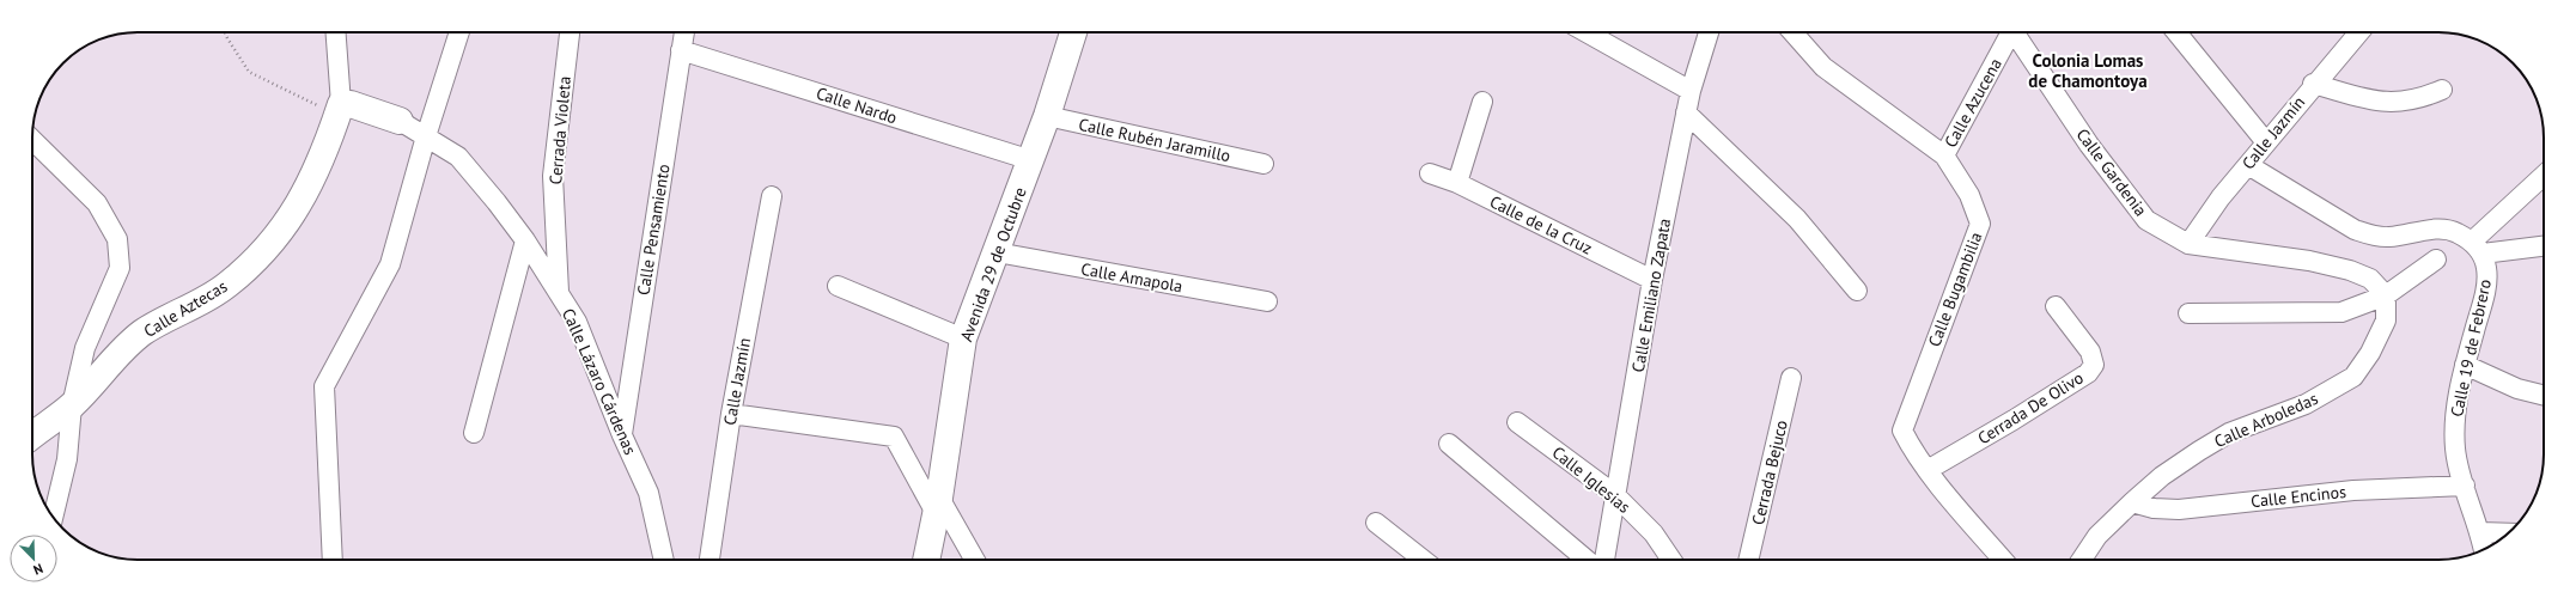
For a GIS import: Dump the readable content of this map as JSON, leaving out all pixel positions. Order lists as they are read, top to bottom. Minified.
{"streets":{"street":["Calle Azucena","Calle Nardo","Cerrada Violeta","Calle Jazmín","Calle Rubén Jaramillo","Calle Gardenia","Calle de la Cruz","Calle Pensamiento","Avenida 29 de Octubre","Calle Amapola","Calle Bugambilia","Calle Emiliano Zapata","Calle Aztecas","Calle 19 de Febrero","Calle Lázaro Cárdenas","Cerrada De Olivo","Calle Arboledas","Cerrada Bejuco","Calle Iglesias","Calle Encinos"]},"crossings":[["Calle Azucena","Calle Bugambilia"],["Calle Nardo","Calle Pensamiento"],["Calle Nardo","Avenida 29 de Octubre"],["Cerrada Violeta","Calle Lázaro Cárdenas"],["Calle Jazmín","Calle Gardenia"],["Calle Rubén Jaramillo","Avenida 29 de Octubre"],["Calle Gardenia","Calle Arboledas"],["Calle de la Cruz","Calle Emiliano Zapata"],["Calle Pensamiento","Calle Lázaro Cárdenas"],["Avenida 29 de Octubre","Calle Amapola"],["Calle Bugambilia","Cerrada De Olivo"],["Calle Emiliano Zapata","Calle Iglesias"],["Calle Aztecas","Calle Lázaro Cárdenas"],["Calle 19 de Febrero","Calle Encinos"],["Calle Arboledas","Calle Encinos"]],"districts":["Colonia Lomas de Chamontoya"],"north":"bottom right"}
